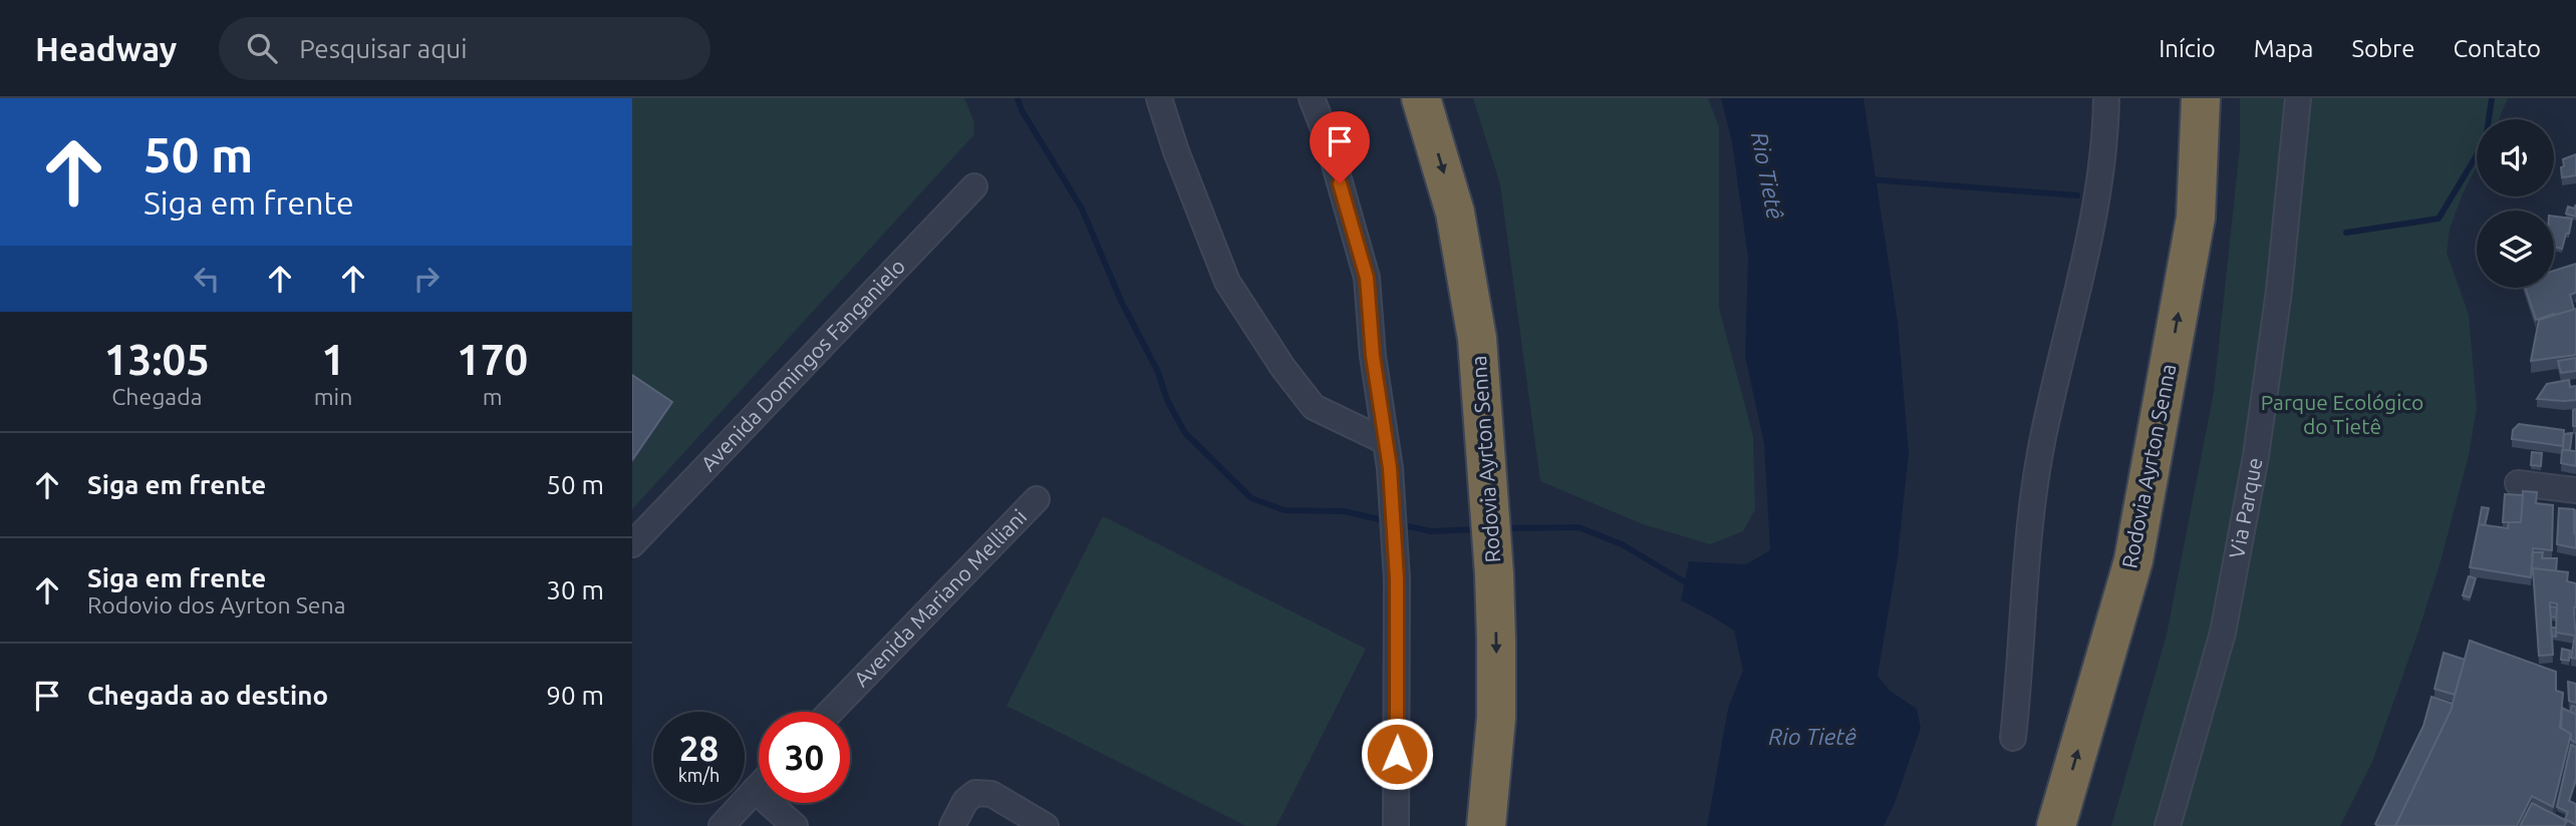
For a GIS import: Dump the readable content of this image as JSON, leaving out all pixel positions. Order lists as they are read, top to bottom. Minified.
{"streets":{"highway":["Rodovia Ayrton Senna"],"street":["Avenida Domingos Fanganielo","Via Parque","Avenida Mariano Melliani"]},"water":["Rio Tietê"],"parks":["Parque Ecológico do Tietê"],"page":{"header":"Headway","search":"Pesquisar aqui","nav":["Início","Mapa","Sobre","Contato"],"turn":["50 m","Siga em frente"],"eta":["13:05","Chegada","1","min","170","m"],"list":[{"name":"Siga em frente","value":"50 m"},{"name":"Siga em frente","note":"Rodovio dos Ayrton Sena","value":"30 m"},{"name":"Chegada ao destino","value":"90 m"}],"speed":"28 km/h","limit":"30"}}
